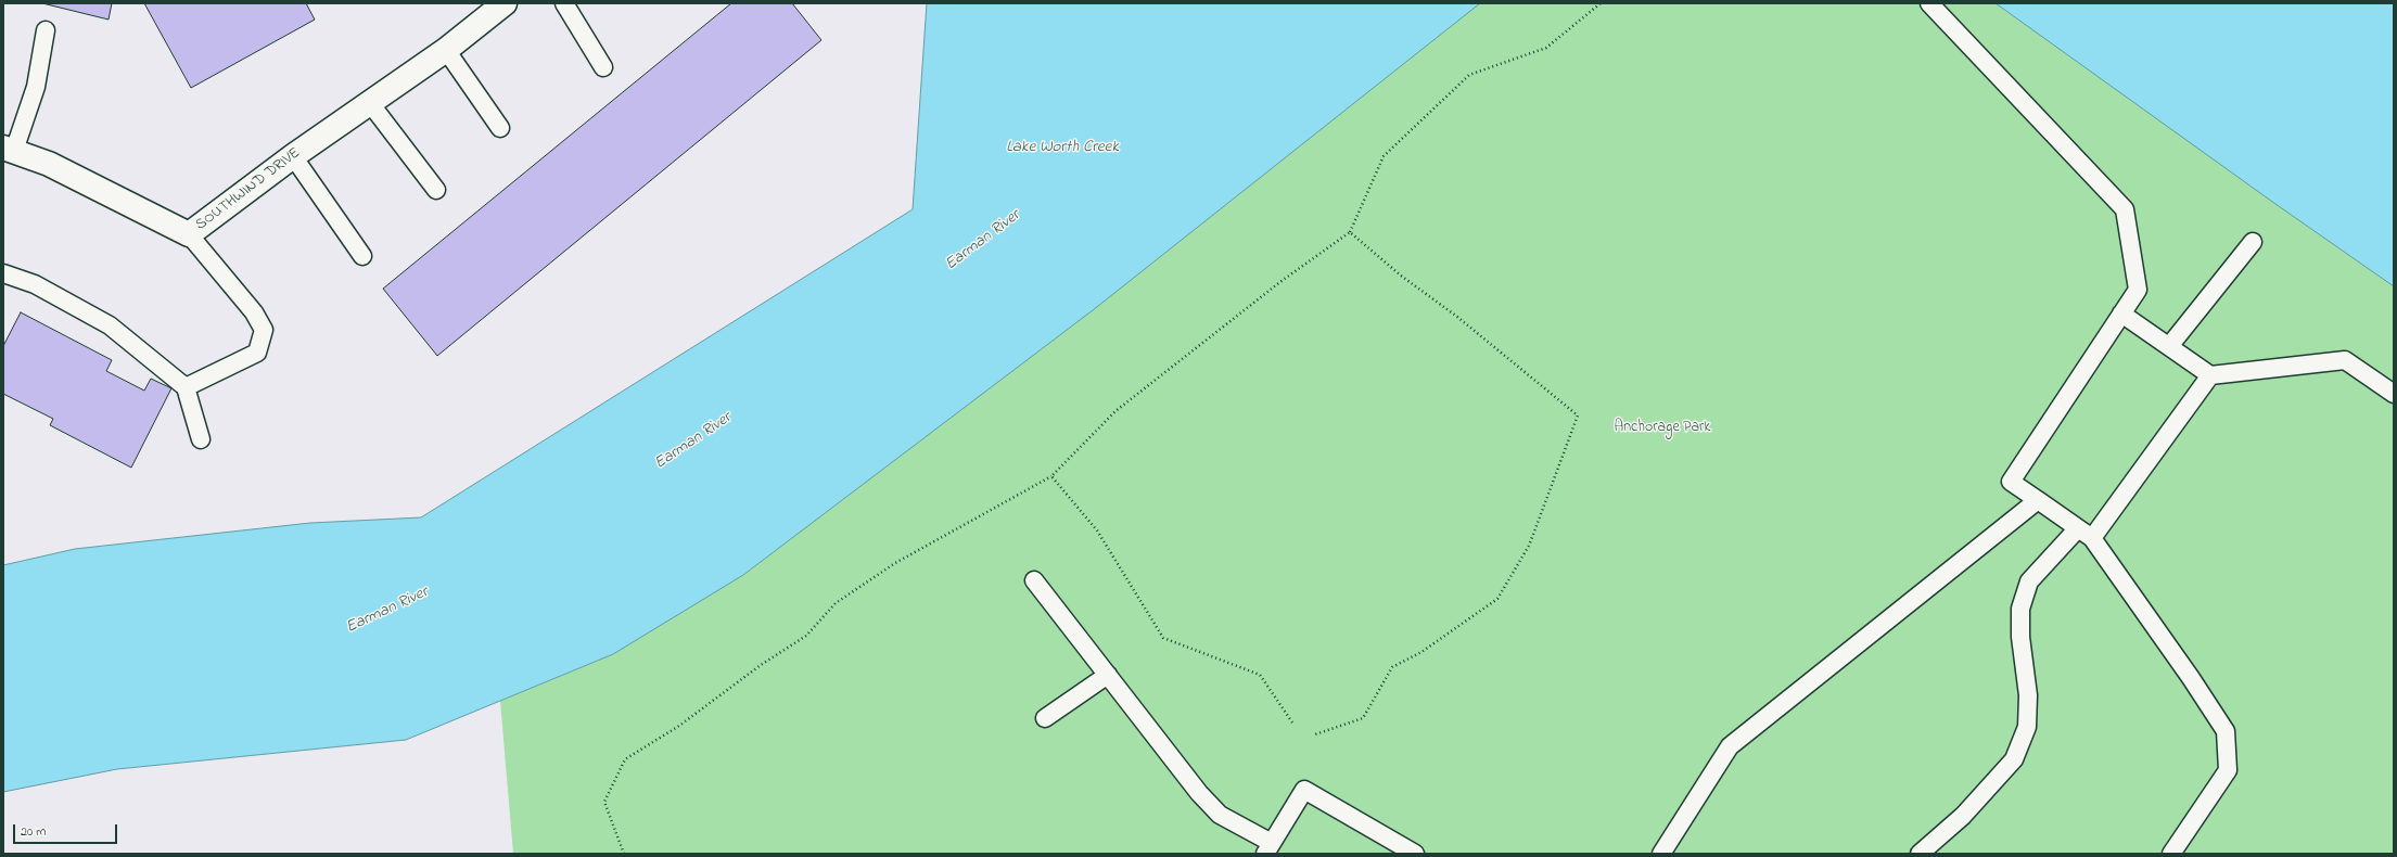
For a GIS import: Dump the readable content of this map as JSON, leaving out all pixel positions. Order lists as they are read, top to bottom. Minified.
{"streets":{"street":["SOUTHWIND DRIVE"]},"water":["Lake Worth Creek","Earman River"],"parks":["Anchorage Park"],"scale_bar":"20 m"}
